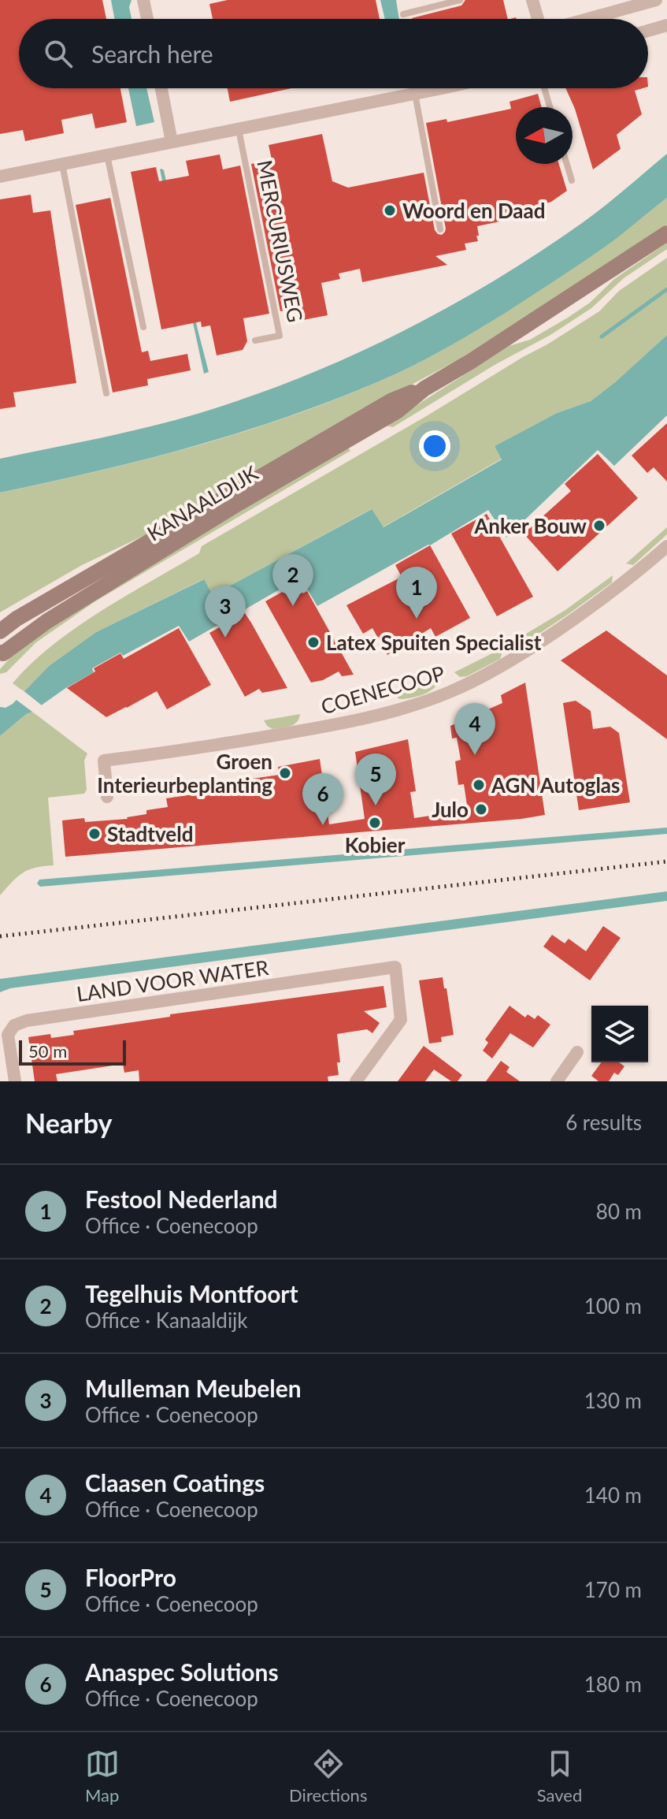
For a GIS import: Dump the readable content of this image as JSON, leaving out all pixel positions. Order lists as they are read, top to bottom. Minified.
{"streets":{"main road":["KANAALDIJK"],"street":["COENECOOP","LAND VOOR WATER"],"lane":["MERCURIUSWEG"]},"places":["Woord en Daad","Anker Bouw","Latex Spuiten Specialist","Groen Interieurbeplanting","AGN Autoglas","Julo","Kobier","Stadtveld"],"scale_bar":"50 m","north":"left","page":{"search":"Search here","pins":["2","1","3","4","5","6"],"scale":"50 m","heading":["Nearby","6 results"],"list":[{"mark":"1","name":"Festool Nederland","note":"Office · Coenecoop","value":"80 m"},{"mark":"2","name":"Tegelhuis Montfoort","note":"Office · Kanaaldijk","value":"100 m"},{"mark":"3","name":"Mulleman Meubelen","note":"Office · Coenecoop","value":"130 m"},{"mark":"4","name":"Claasen Coatings","note":"Office · Coenecoop","value":"140 m"},{"mark":"5","name":"FloorPro","note":"Office · Coenecoop","value":"170 m"},{"mark":"6","name":"Anaspec Solutions","note":"Office · Coenecoop","value":"180 m"}],"nav":["Map","Directions","Saved"]}}
